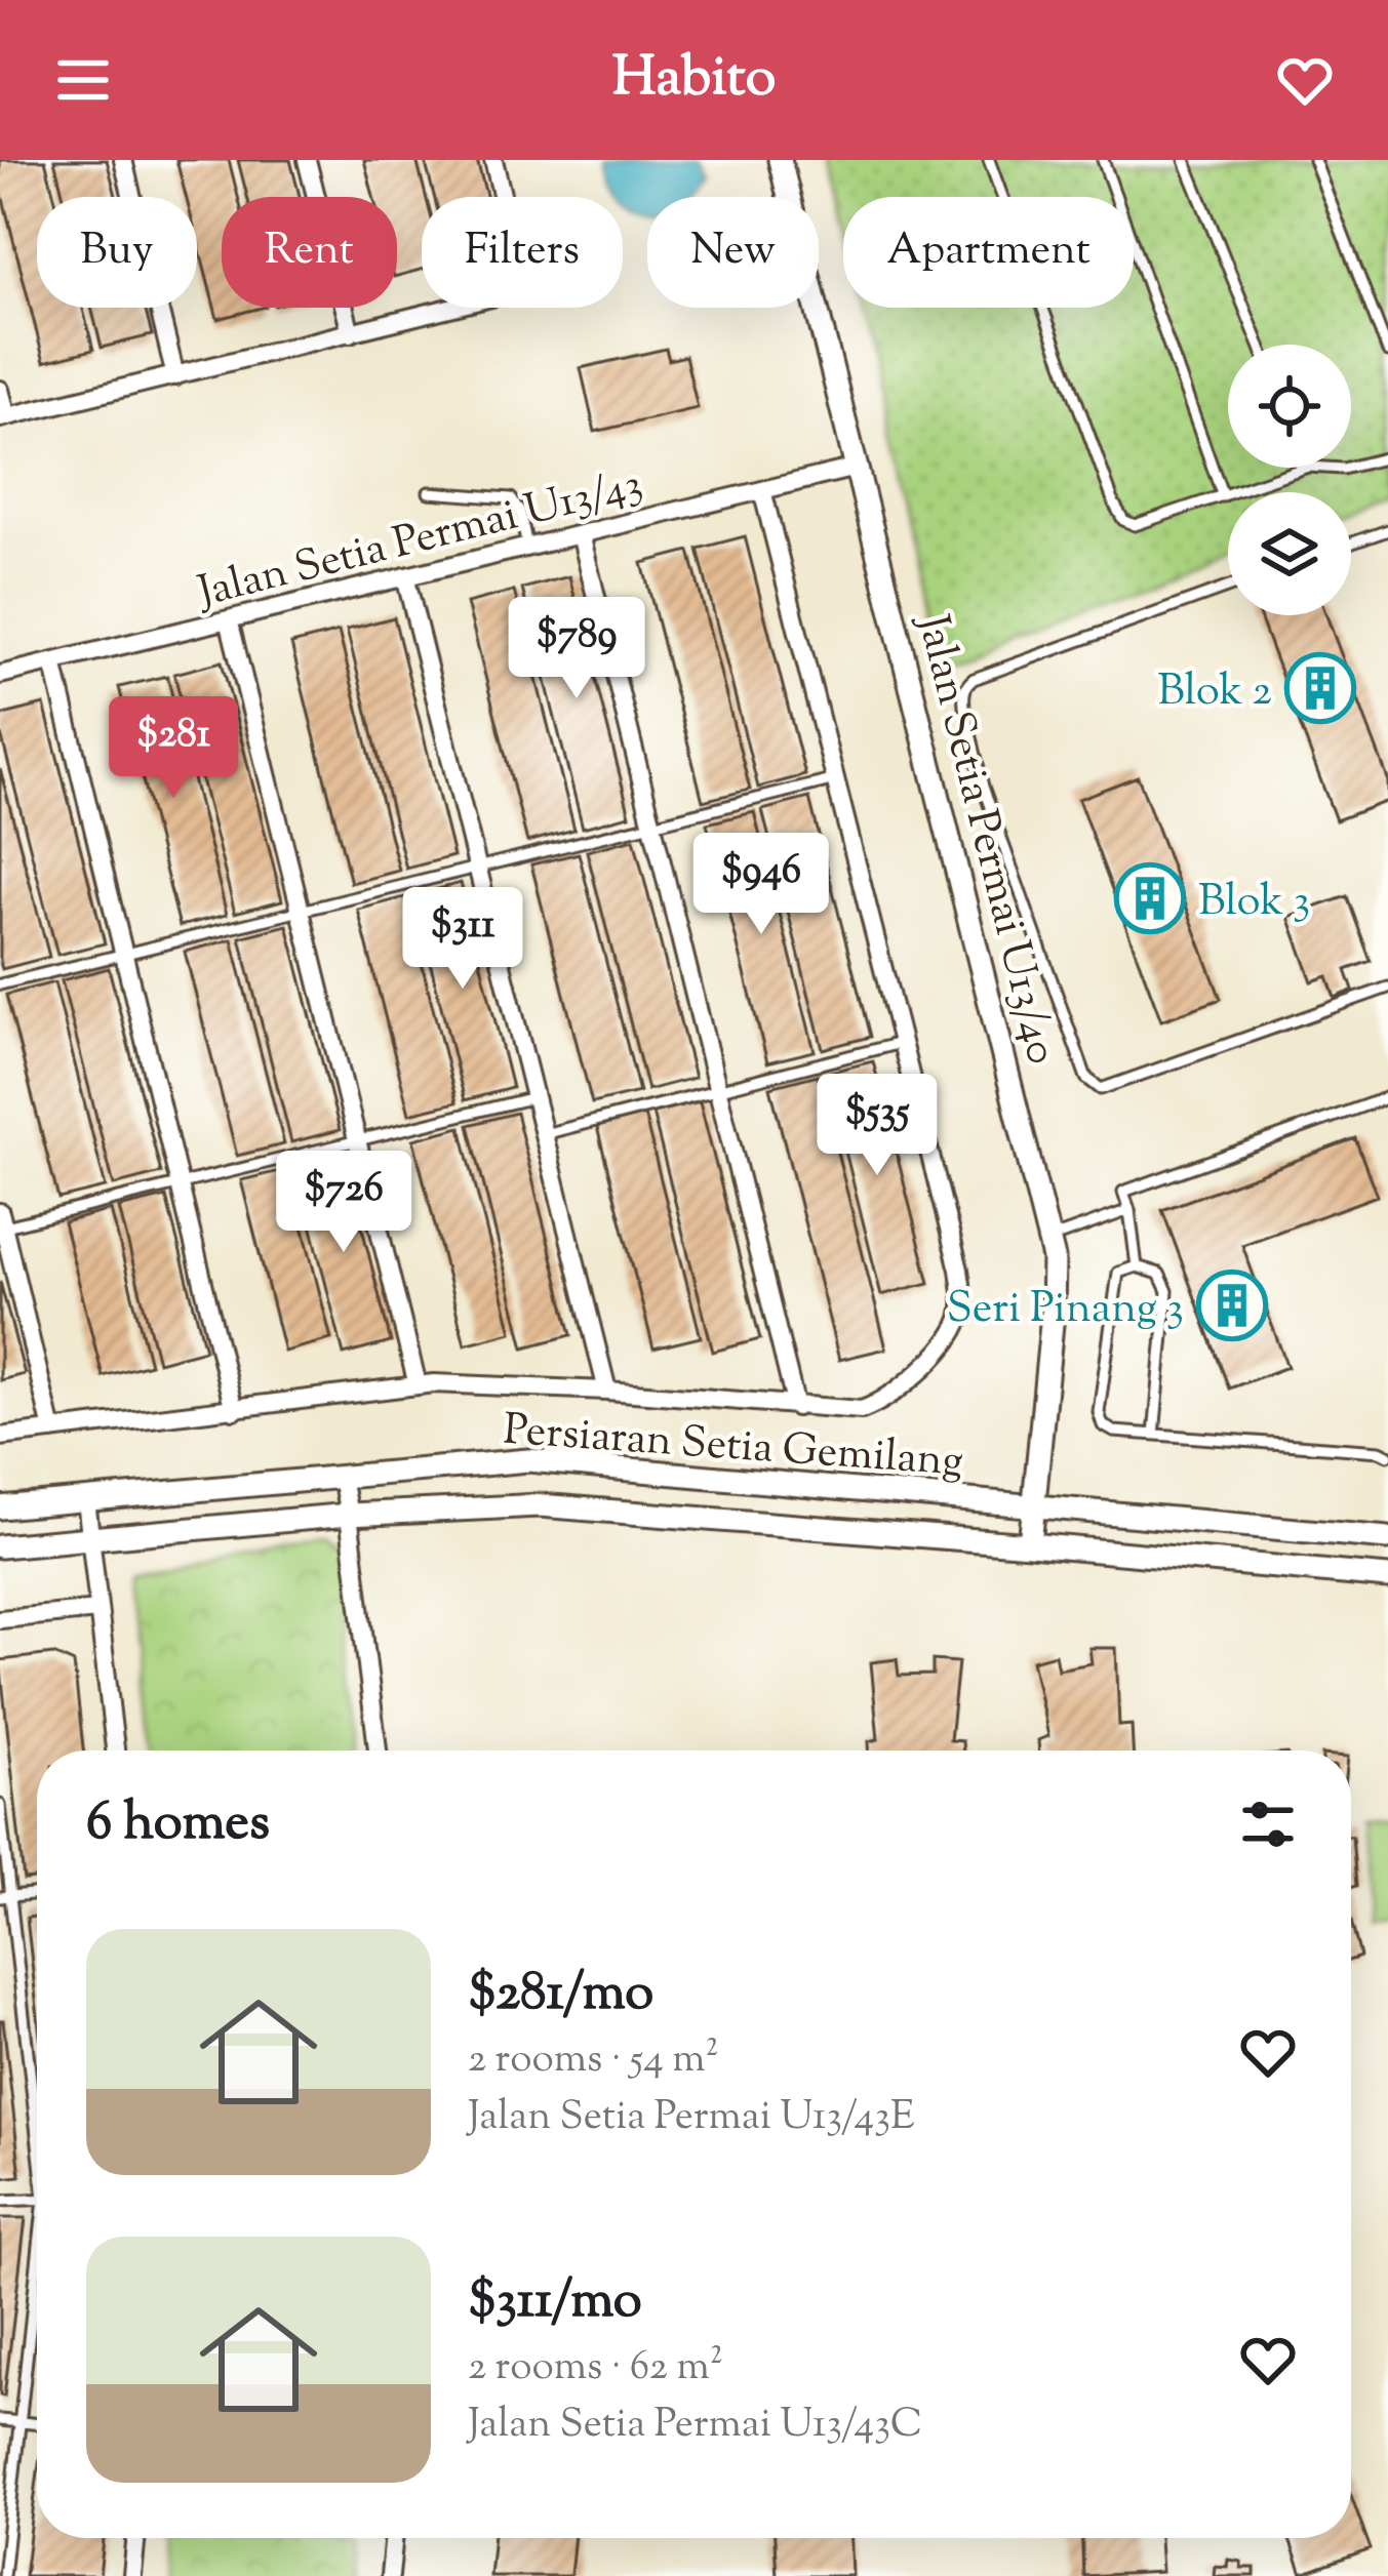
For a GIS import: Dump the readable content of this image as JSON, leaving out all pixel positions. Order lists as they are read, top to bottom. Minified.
{"streets":{"street":["Jalan Setia Permai U13/43","Jalan Setia Permai U13/40","Persiaran Setia Gemilang"]},"crossings":[["Jalan Setia Permai U13/43","Jalan Setia Permai U13/40"],["Jalan Setia Permai U13/40","Persiaran Setia Gemilang"]],"places":{"building":["Blok 2","Blok 3","Seri Pinang 3"]},"page":{"header":"Habito","chip":["Buy","Rent","Filters","New","Apartment"],"price":["$789","$281","$946","$311","$535","$726"],"heading":"6 homes","list":[{"name":"$281/mo","note":"2 rooms · 54 m² · Jalan Setia Permai U13/43E"},{"name":"$311/mo","note":"2 rooms · 62 m² · Jalan Setia Permai U13/43C"}]}}
